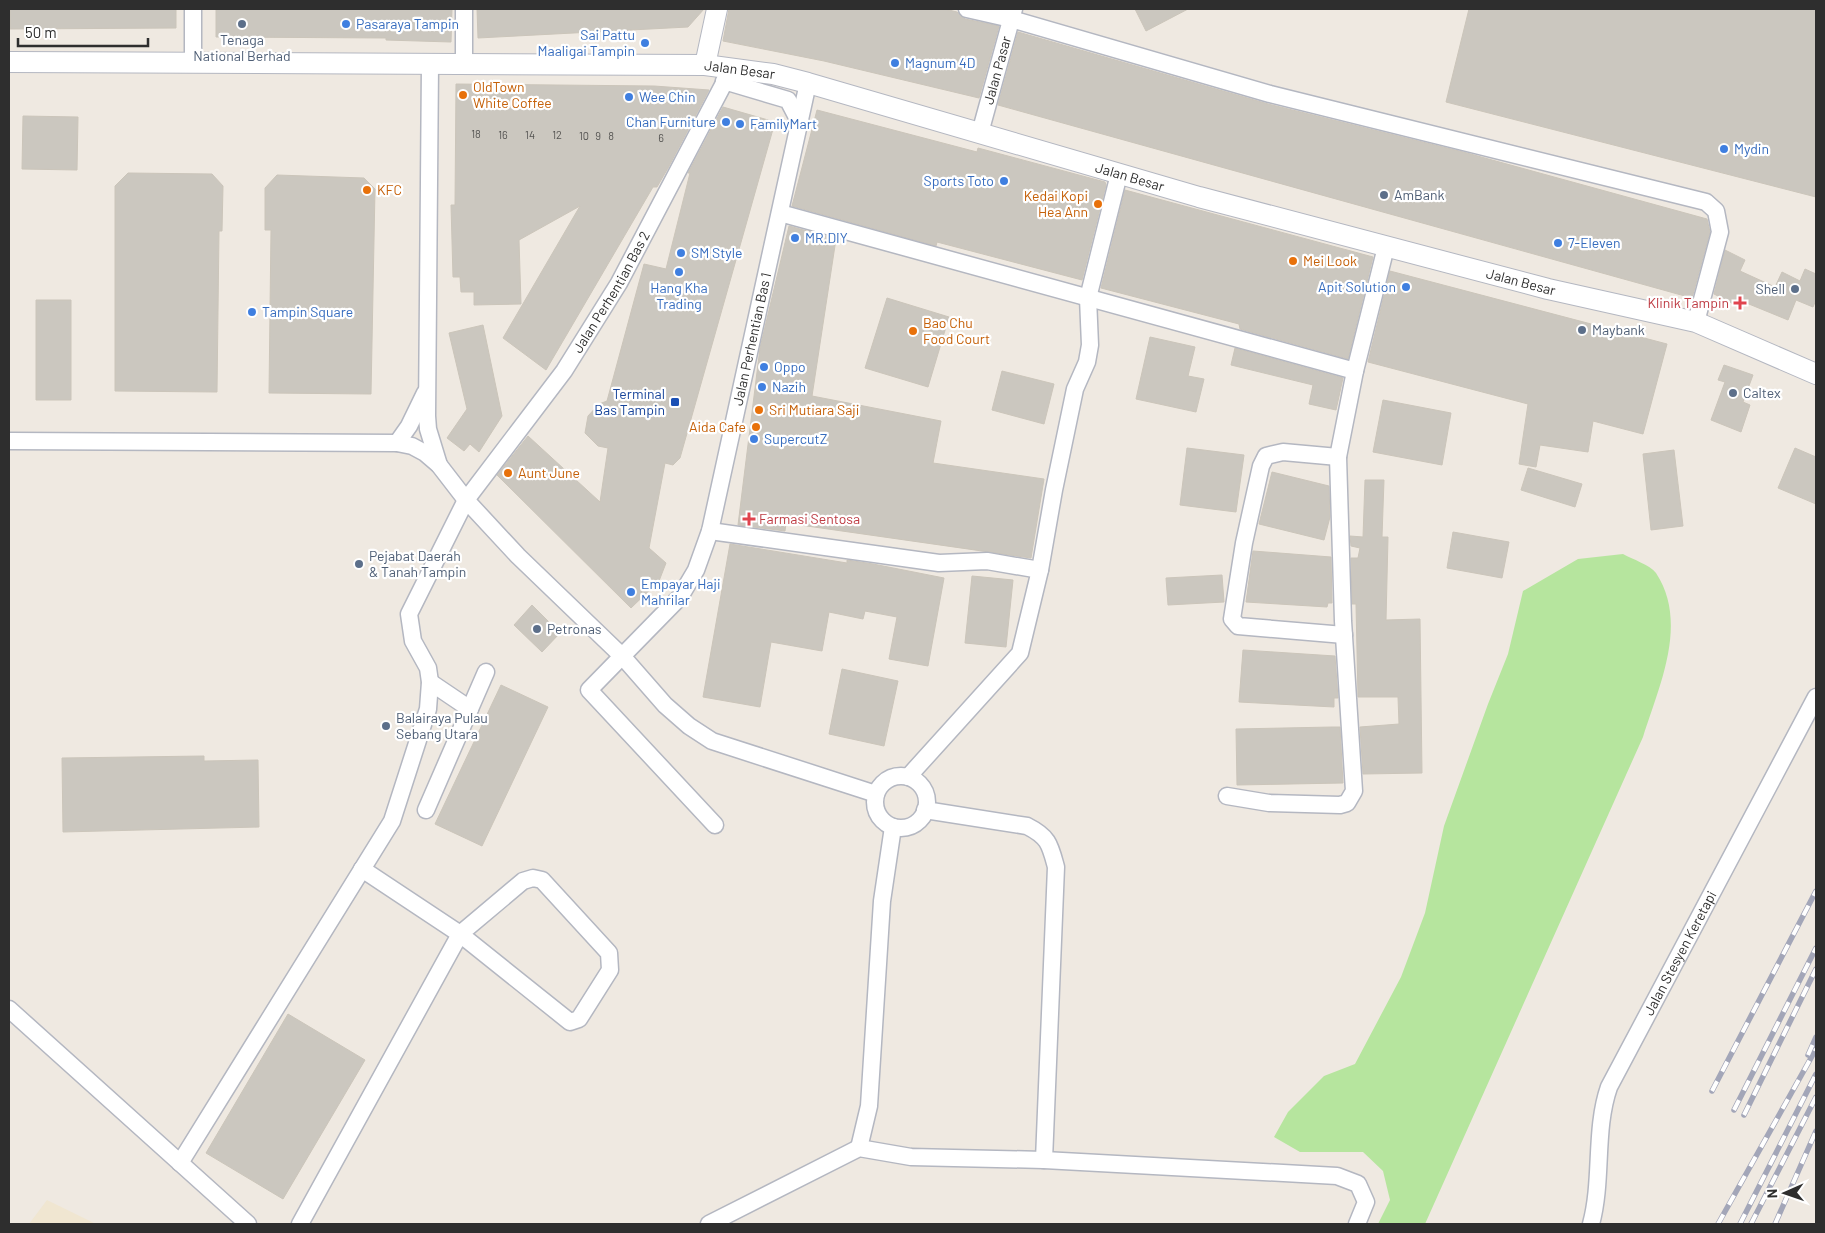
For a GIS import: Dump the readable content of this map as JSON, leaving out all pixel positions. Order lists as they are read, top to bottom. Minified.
{"streets":{"street":["Jalan Besar","Jalan Pasar","Jalan Perhentian Bas 2","Jalan Perhentian Bas 1","Jalan Stesyen Keretapi"]},"crossings":[["Jalan Besar","Jalan Pasar"],["Jalan Besar","Jalan Perhentian Bas 2"],["Jalan Besar","Jalan Perhentian Bas 1"]],"places":{"other":["Tenaga National Berhad","Pasaraya Tampin","Sai Pattu Maaligai Tampin","Magnum 4D","OldTown White Coffee","Wee Chin","Chan Furniture","FamilyMart","Mydin","Sports Toto","KFC","AmBank","Kedai Kopi Hea Ann","MR.DIY","7-Eleven","SM Style","Mei Look","Hang Kha Trading","Apit Solution","Shell","Tampin Square","Maybank","Bao Chu Food Court","Oppo","Nazih","Caltex","Sri Mutiara Saji","Aida Cafe","SupercutZ","Aunt June","Pejabat Daerah & Tanah Tampin","Empayar Haji Mahrilar","Petronas","Balairaya Pulau Sebang Utara"],"health":["Klinik Tampin","Farmasi Sentosa"],"transit":["Terminal Bas Tampin"]},"house_numbers":["18","16","14","12","10","9","8","6"],"scale_bar":"50 m","north":"left"}
